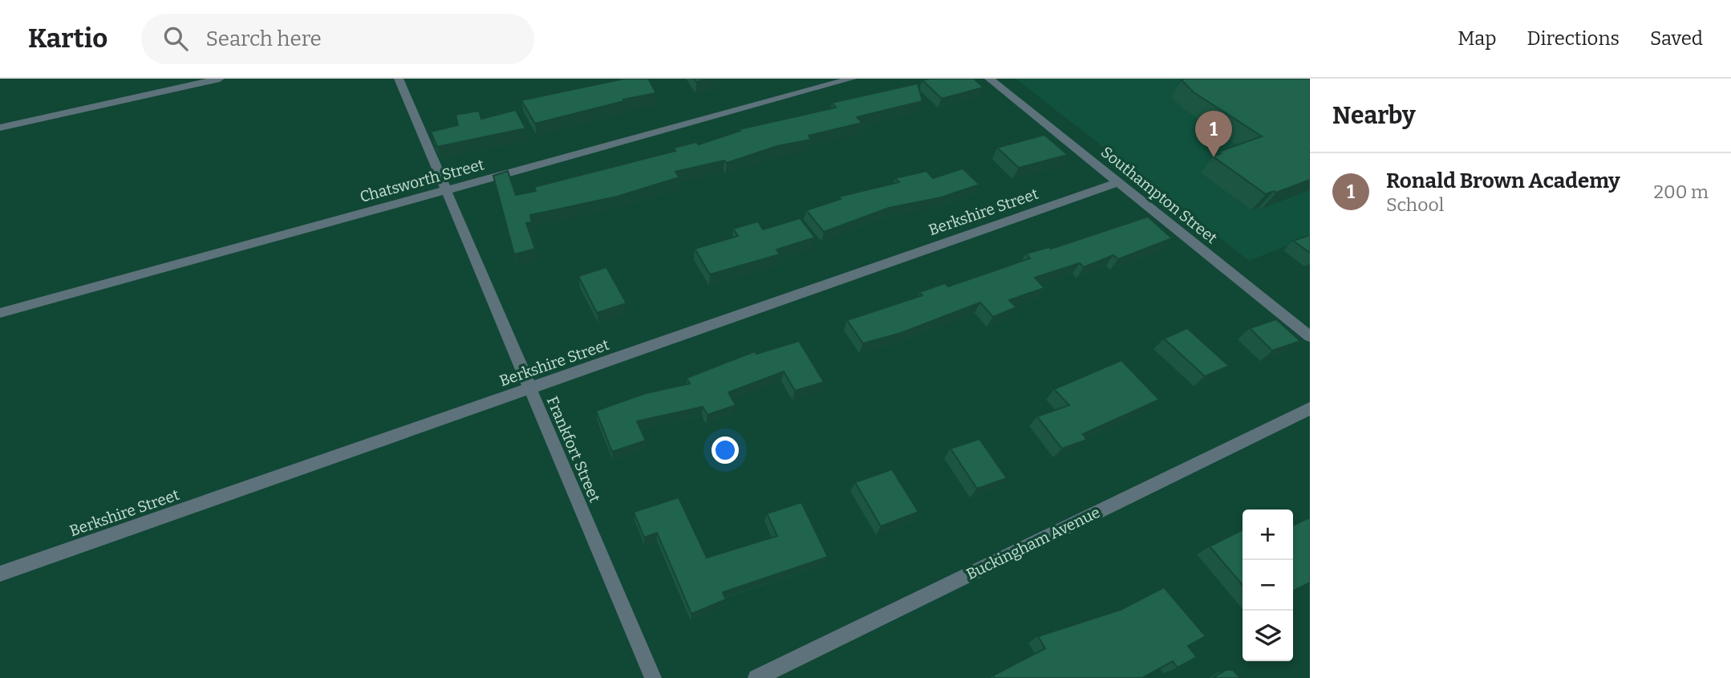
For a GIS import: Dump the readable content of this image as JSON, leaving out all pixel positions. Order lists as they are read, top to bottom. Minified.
{"streets":{"street":["Chatsworth Street","Southampton Street","Berkshire Street","Frankfort Street","Buckingham Avenue"]},"crossings":[["Chatsworth Street","Frankfort Street"],["Southampton Street","Berkshire Street"],["Berkshire Street","Frankfort Street"]],"page":{"header":"Kartio","search":"Search here","nav":["Map","Directions","Saved"],"heading":"Nearby","pins":"1","list":[{"mark":"1","name":"Ronald Brown Academy","note":"School","value":"200 m"}],"map_buttons":["+","−"]}}
